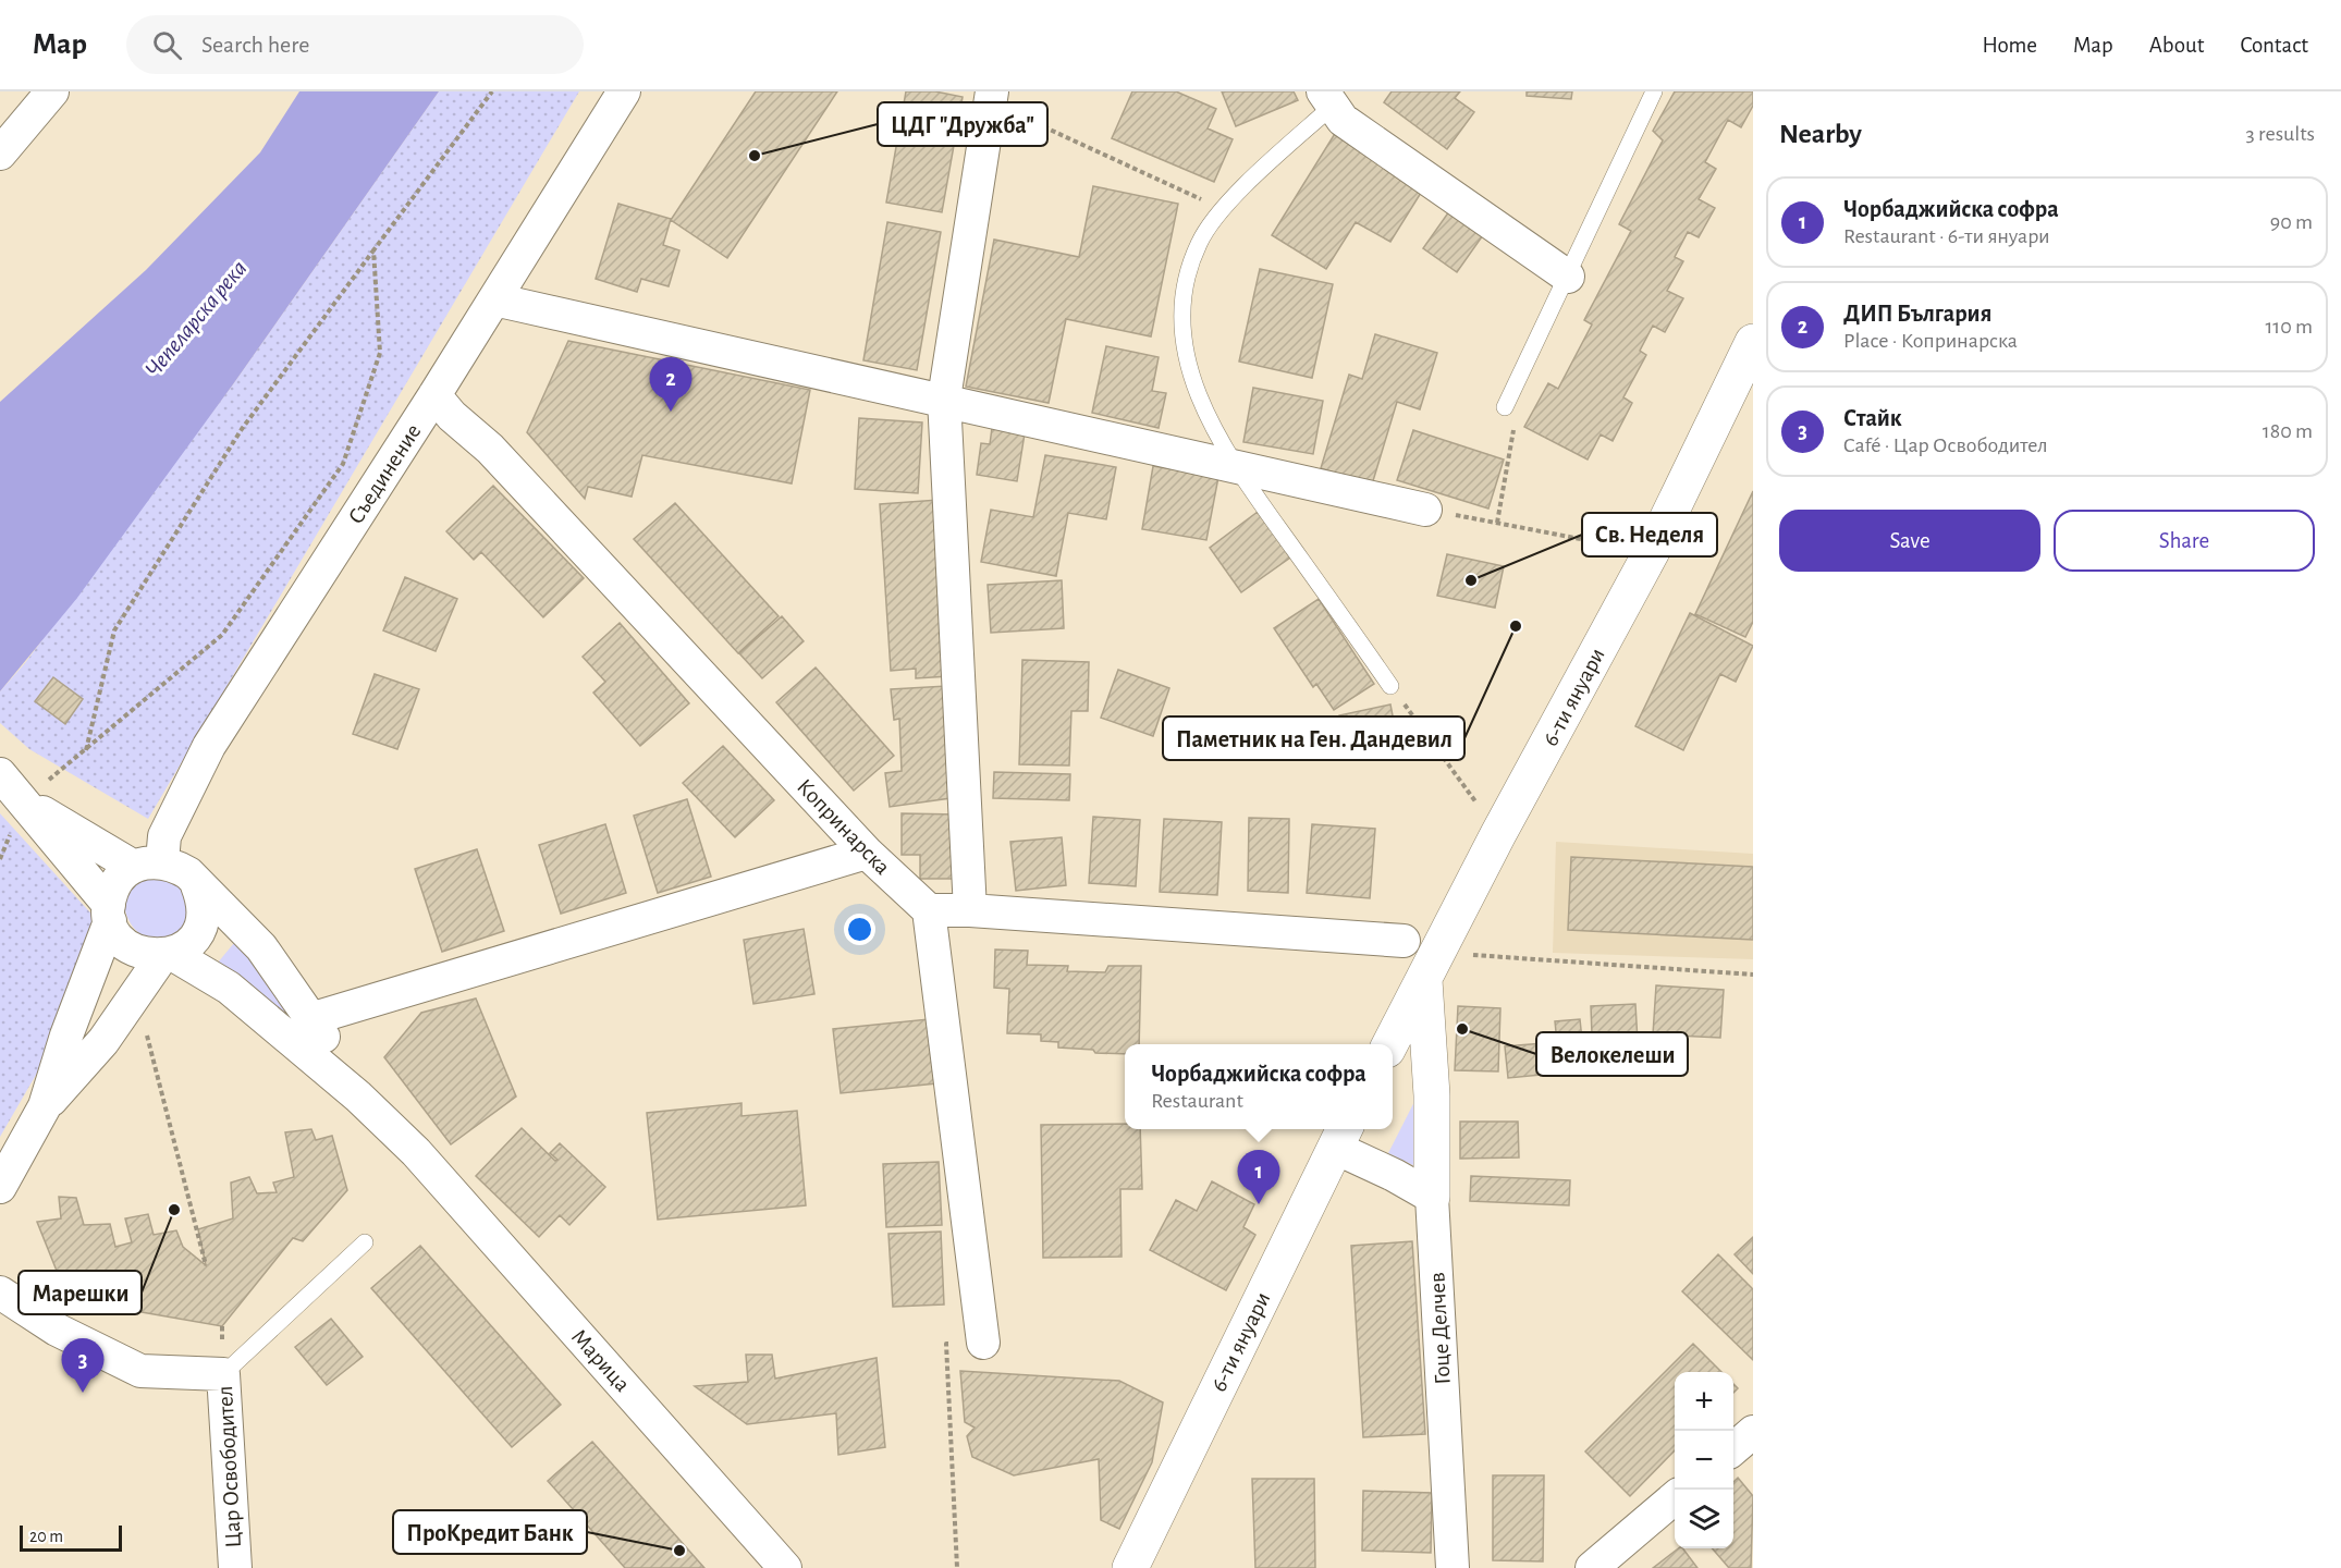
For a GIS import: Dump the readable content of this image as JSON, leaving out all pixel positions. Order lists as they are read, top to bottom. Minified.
{"streets":{"main road":["6-ти януари"],"street":["Съединение","Копринарска","Гоце Делчев","Марица","Цар Освободител"]},"crossings":[["Съединение","Копринарска"]],"water":["Чепеларска река"],"places":["ЦДГ \"Дружба\"","Св. Неделя","Паметник на Ген. Дандевил","Велокелеши","Марешки","ПроКредит Банк"],"scale_bar":"20 m","page":{"header":"Map","search":"Search here","nav":["Home","Map","About","Contact"],"heading":["Nearby","3 results"],"list":[{"mark":"1","name":"Чорбаджийска софра","note":"Restaurant · 6-ти януари","value":"90 m"},{"mark":"2","name":"ДИП България","note":"Place · Копринарска","value":"110 m"},{"mark":"3","name":"Стайк","note":"Café · Цар Освободител","value":"180 m"}],"pins":["2","1","3"],"buttons":["Save","Share"],"popup":["Чорбаджийска софра","Restaurant"],"map_buttons":["+","−"],"scale":"20 m"}}
